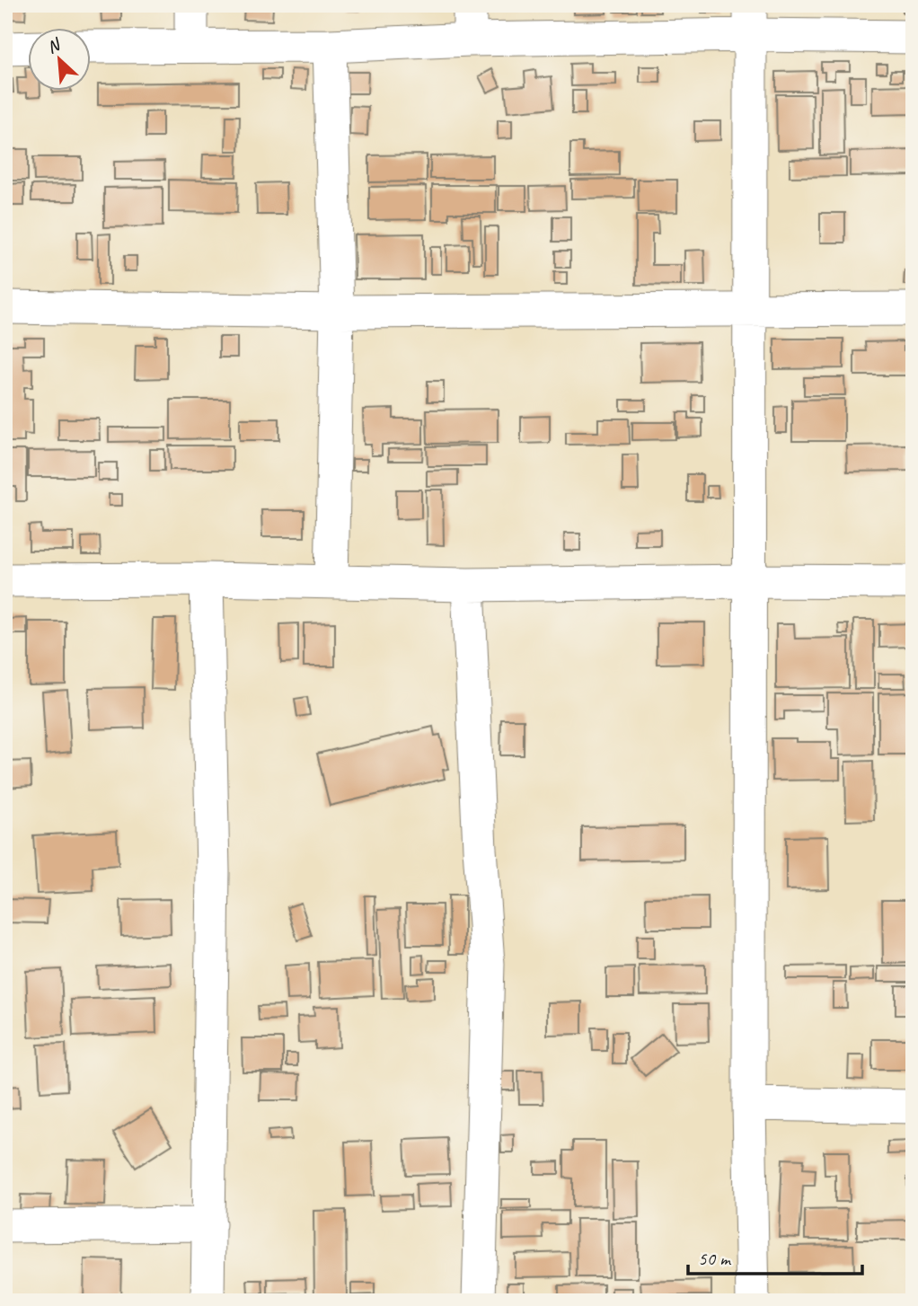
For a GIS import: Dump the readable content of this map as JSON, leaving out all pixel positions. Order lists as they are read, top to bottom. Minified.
{"scale_bar":"50 m","north":"top left"}
